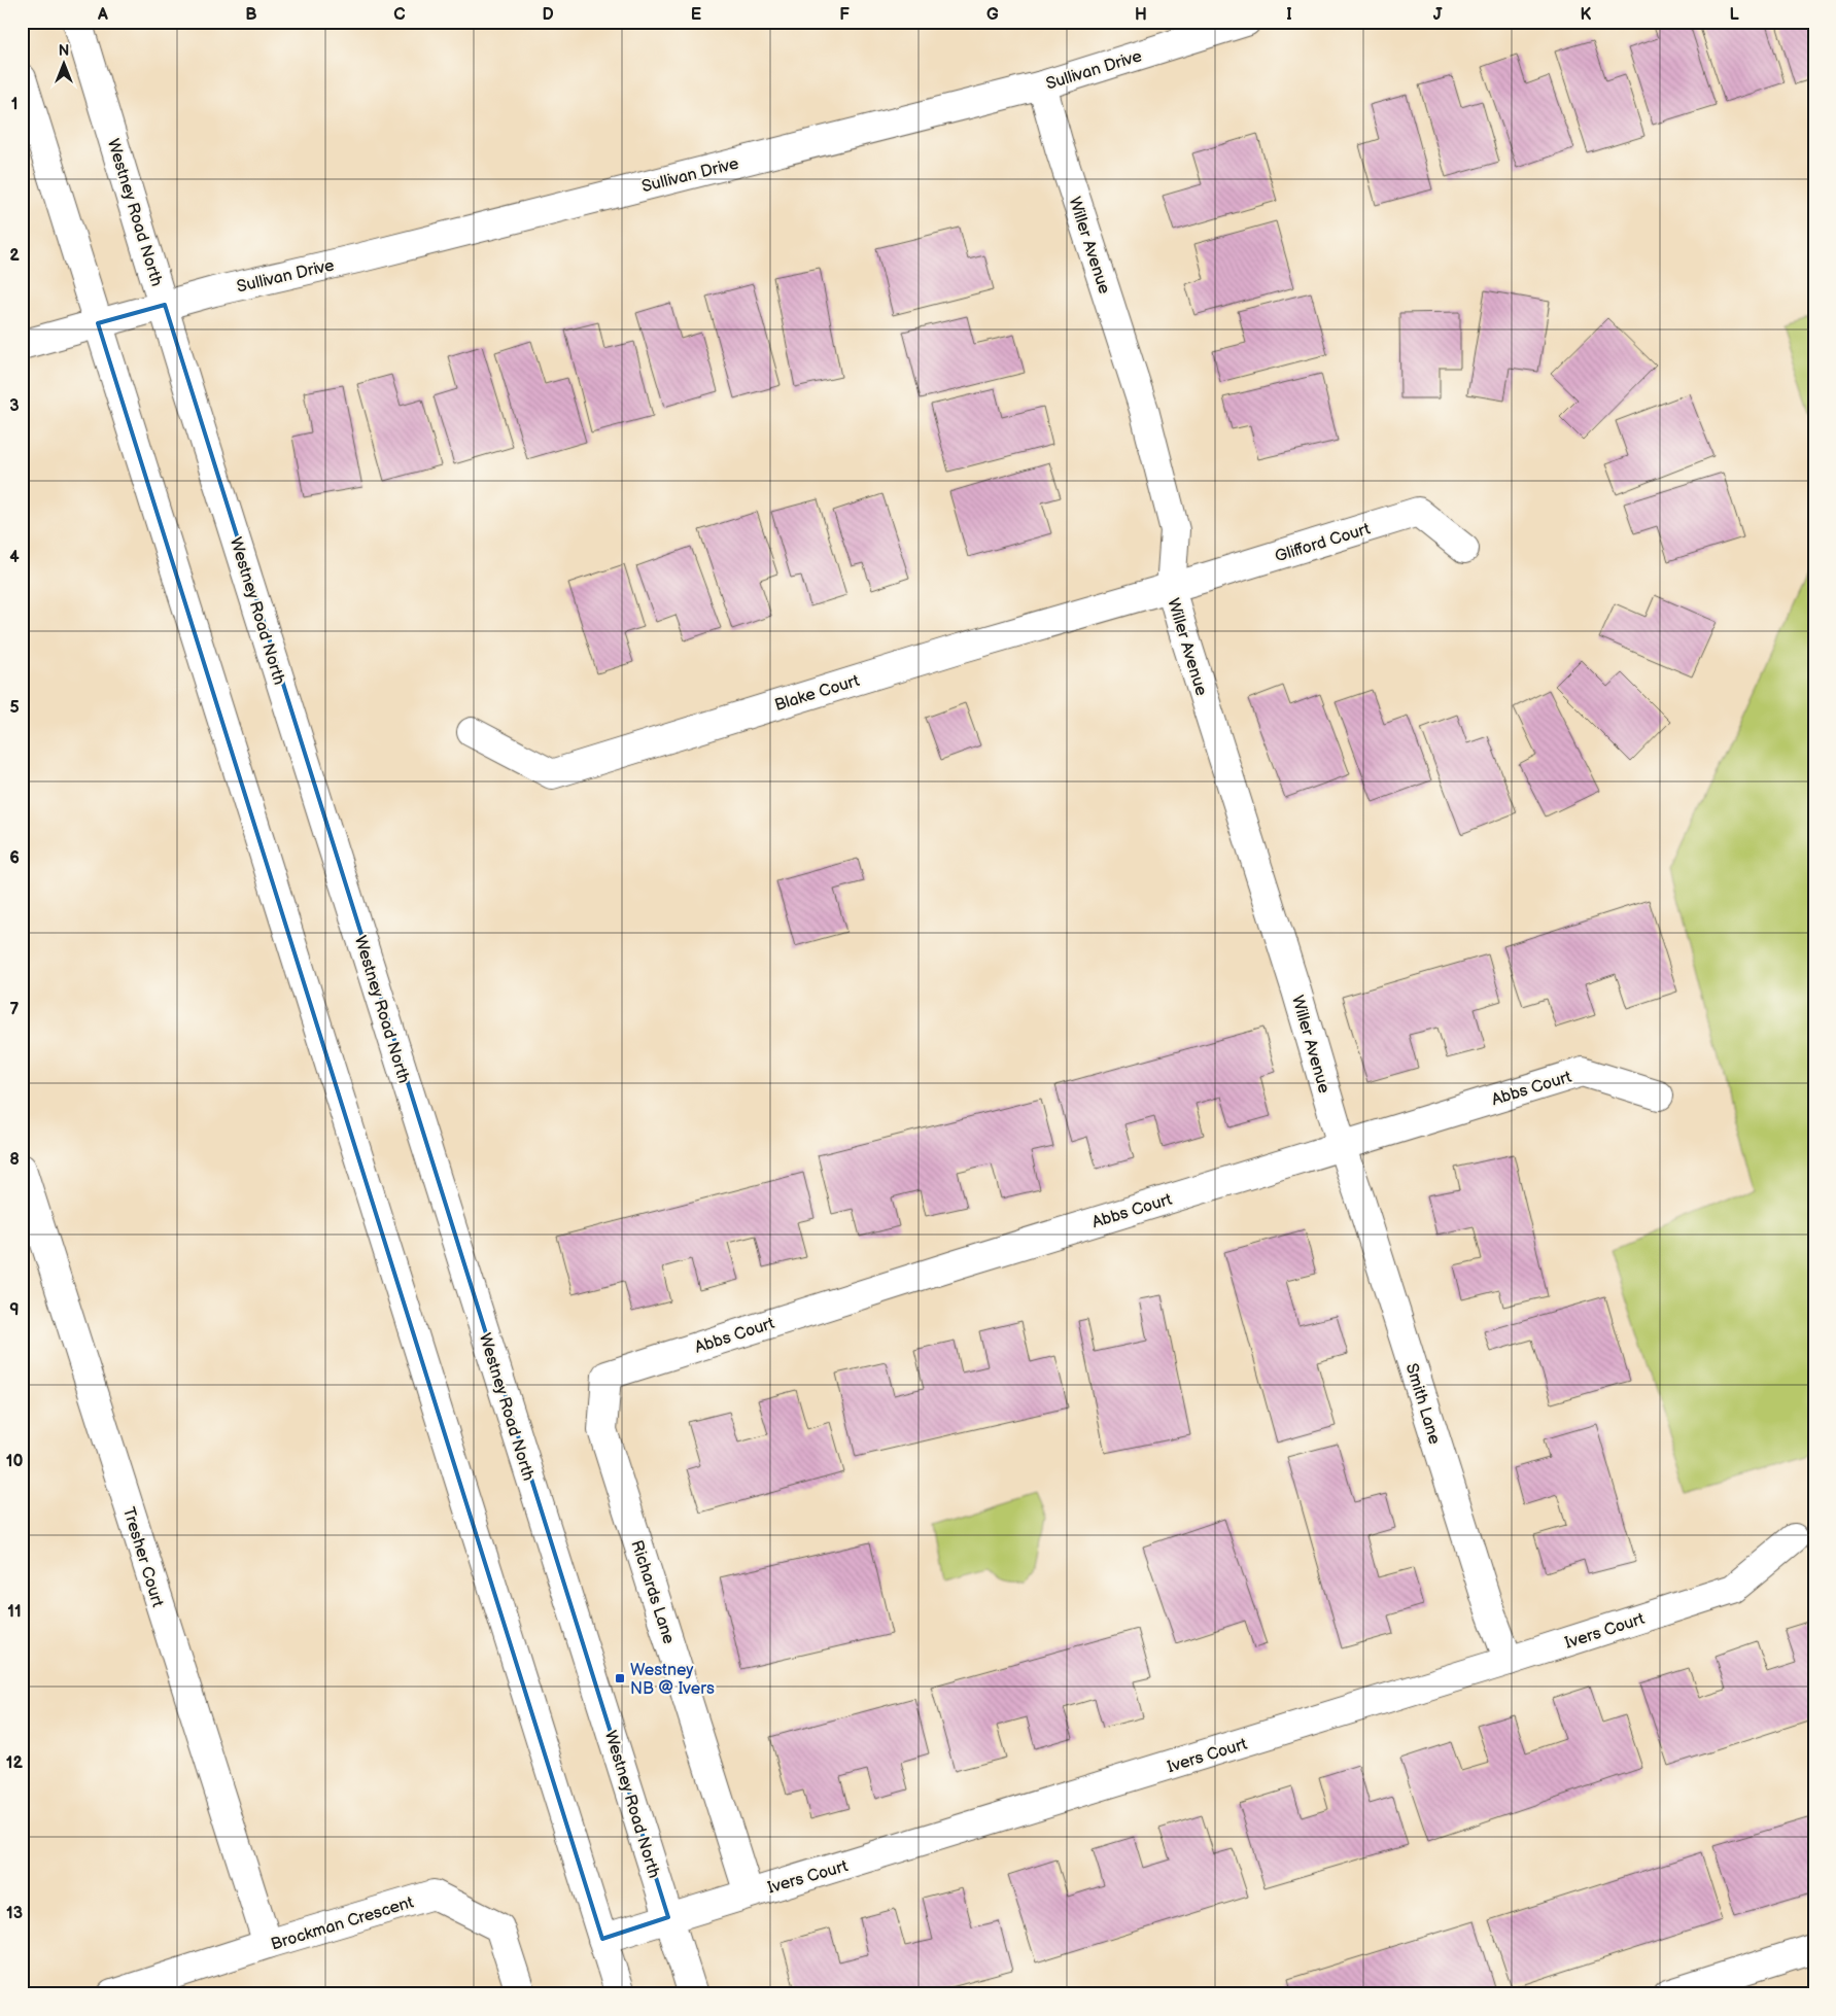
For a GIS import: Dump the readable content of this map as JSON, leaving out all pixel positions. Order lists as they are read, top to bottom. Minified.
{"streets":{"street":["Sullivan Drive","Westney Road North","Willer Avenue","Glifford Court","Blake Court","Abbs Court","Smith Lane","Tresher Court","Richards Lane","Ivers Court","Brockman Crescent"]},"crossings":[["Sullivan Drive","Westney Road North"],["Sullivan Drive","Willer Avenue"],["Westney Road North","Ivers Court"],["Willer Avenue","Glifford Court"],["Willer Avenue","Blake Court"],["Willer Avenue","Abbs Court"],["Willer Avenue","Smith Lane"],["Glifford Court","Blake Court"],["Abbs Court","Smith Lane"],["Abbs Court","Richards Lane"],["Smith Lane","Ivers Court"],["Tresher Court","Brockman Crescent"],["Richards Lane","Ivers Court"]],"places":{"transit":["Westney NB @ Ivers"]},"north":"top","grid":{"columns":["A","B","C","D","E","F","G","H","I","J","K","L"],"rows":["1","2","3","4","5","6","7","8","9","10","11","12","13"]}}
